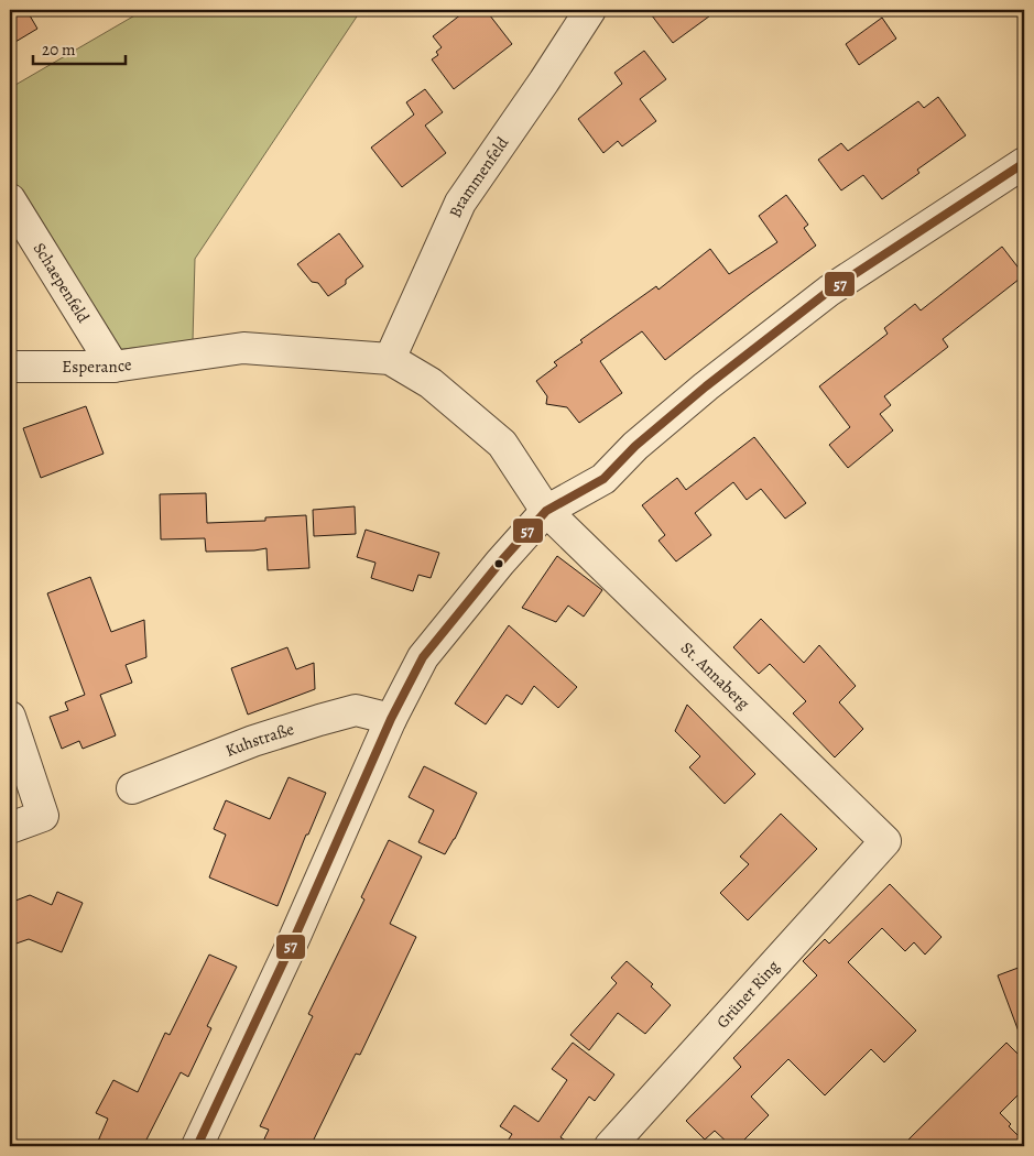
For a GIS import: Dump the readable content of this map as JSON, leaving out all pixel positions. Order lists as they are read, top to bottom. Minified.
{"streets":{"street":["Brammenfeld","Schaepenfeld","Esperance","St. Annaberg","Kuhstraße","Grüner Ring"]},"crossings":[["Brammenfeld","Esperance"],["Schaepenfeld","Esperance"],["Esperance","St. Annaberg"],["St. Annaberg","Grüner Ring"]],"lines":["transit line 57"],"scale_bar":"20 m"}
